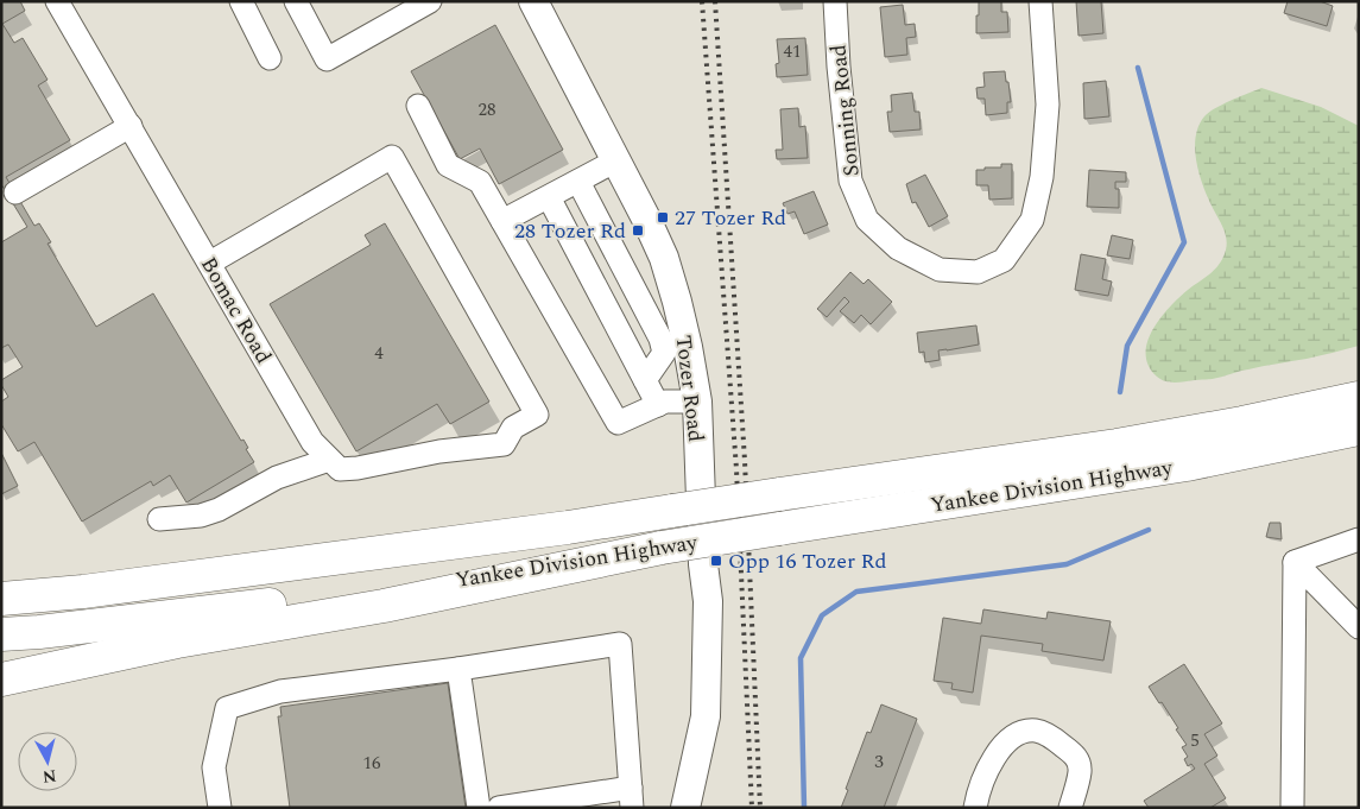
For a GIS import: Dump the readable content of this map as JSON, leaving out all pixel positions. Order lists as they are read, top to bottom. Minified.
{"streets":{"highway":["Yankee Division Highway"],"main road":["Tozer Road"],"street":["Sonning Road","Bomac Road"]},"places":{"transit":["27 Tozer Rd","28 Tozer Rd","Opp 16 Tozer Rd"]},"house_numbers":["41","28","4","5","3","16"],"north":"bottom"}
